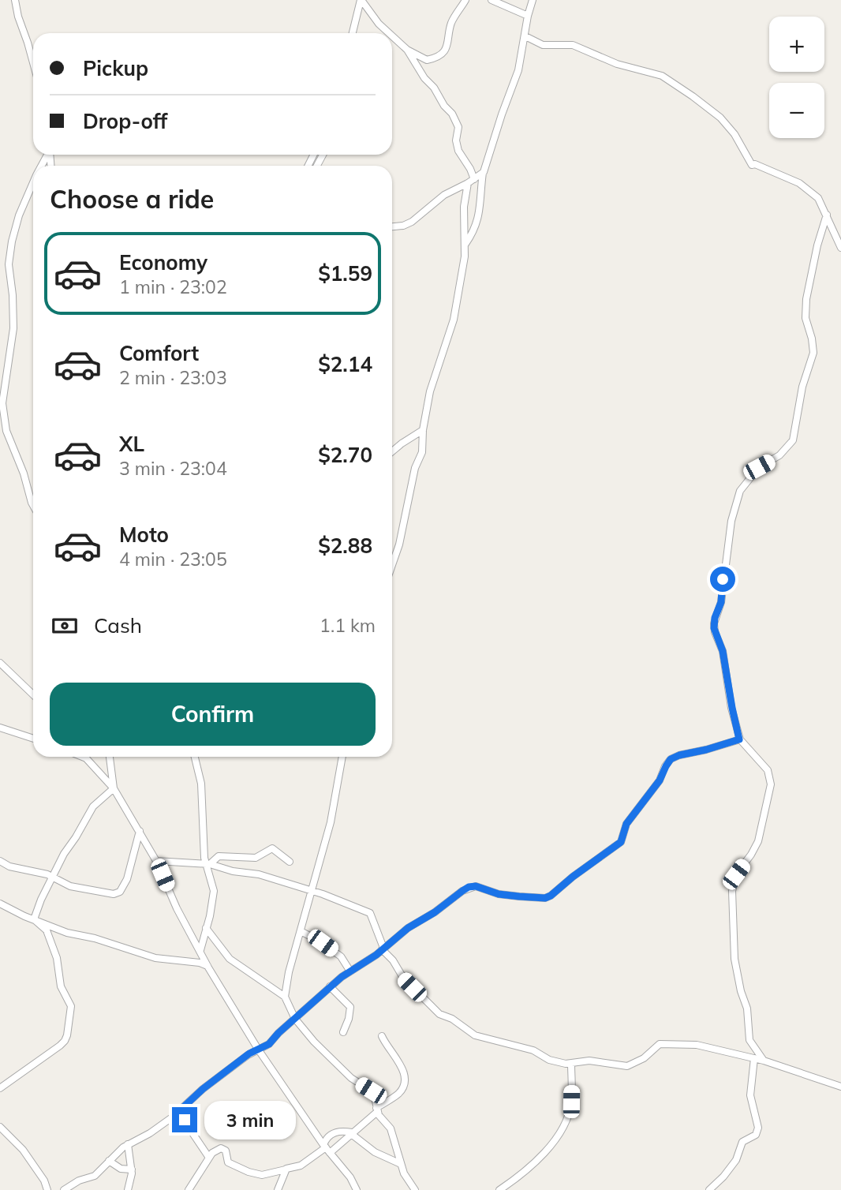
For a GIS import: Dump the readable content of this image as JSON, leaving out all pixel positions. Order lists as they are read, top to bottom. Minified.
{"page":{"map_buttons":["+","−"],"banner":["Pickup","Drop-off"],"heading":"Choose a ride","list":[{"name":"Economy","note":"1 min · 23:02","value":"$1.59"},{"name":"Comfort","note":"2 min · 23:03","value":"$2.14"},{"name":"XL","note":"3 min · 23:04","value":"$2.70"},{"name":"Moto","note":"4 min · 23:05","value":"$2.88"}],"pay":["Cash","1.1 km"],"buttons":"Confirm","bubble":"3 min"}}
